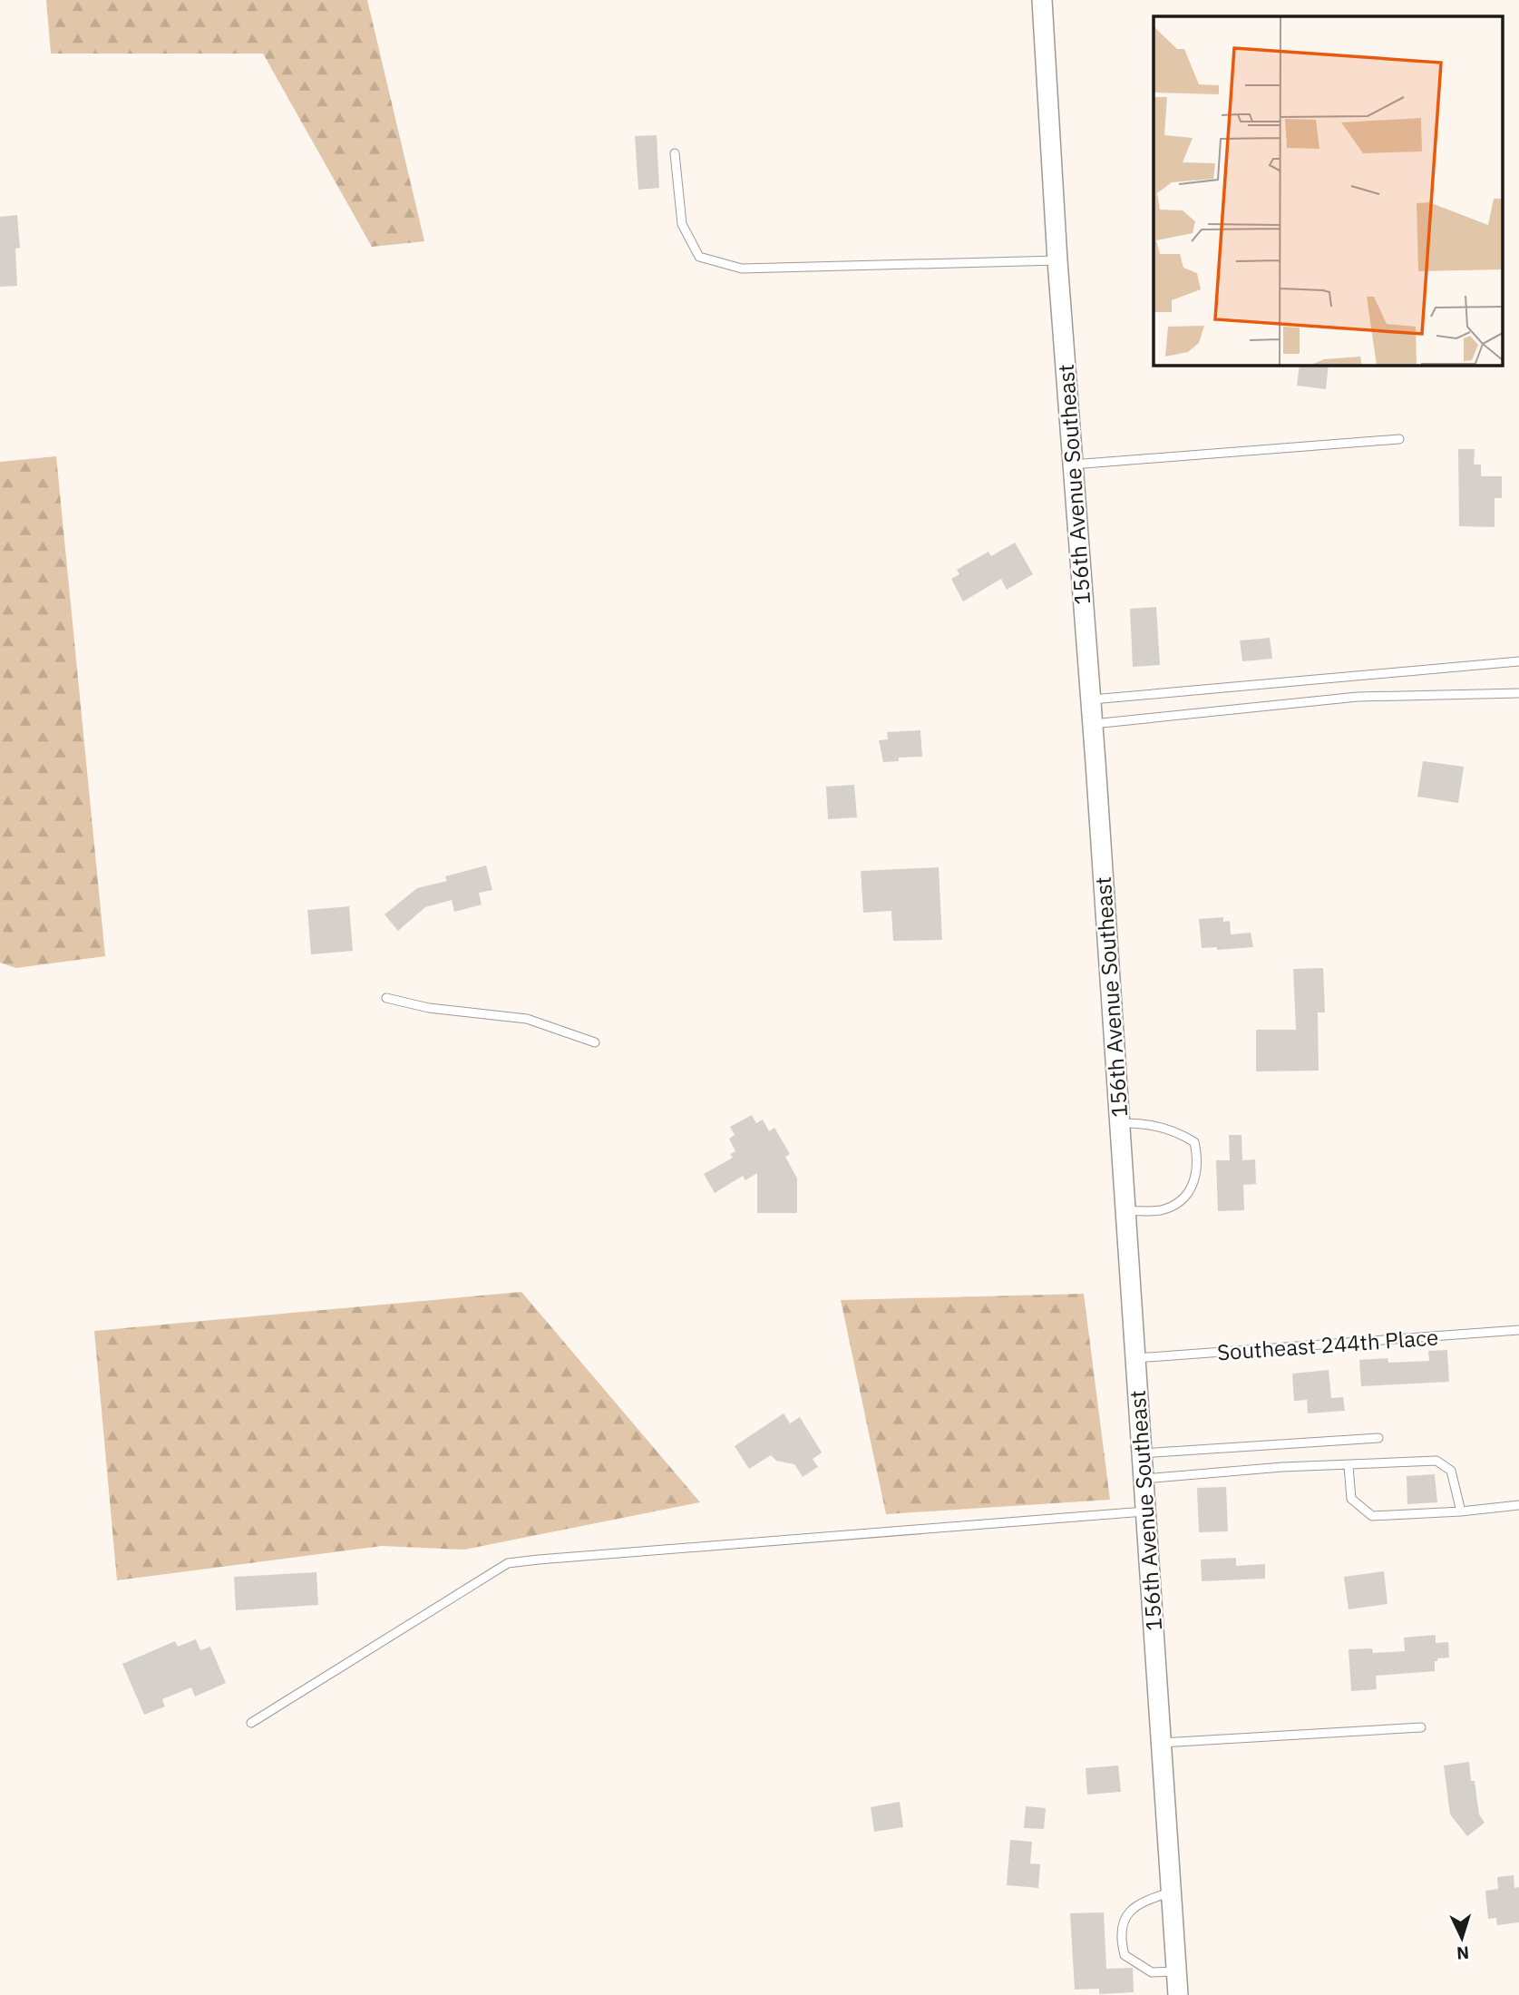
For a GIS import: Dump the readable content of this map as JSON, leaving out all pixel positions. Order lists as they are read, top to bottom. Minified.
{"streets":{"street":["156th Avenue Southeast"],"lane":["Southeast 244th Place"]},"crossings":[["156th Avenue Southeast","Southeast 244th Place"]],"north":"bottom"}
